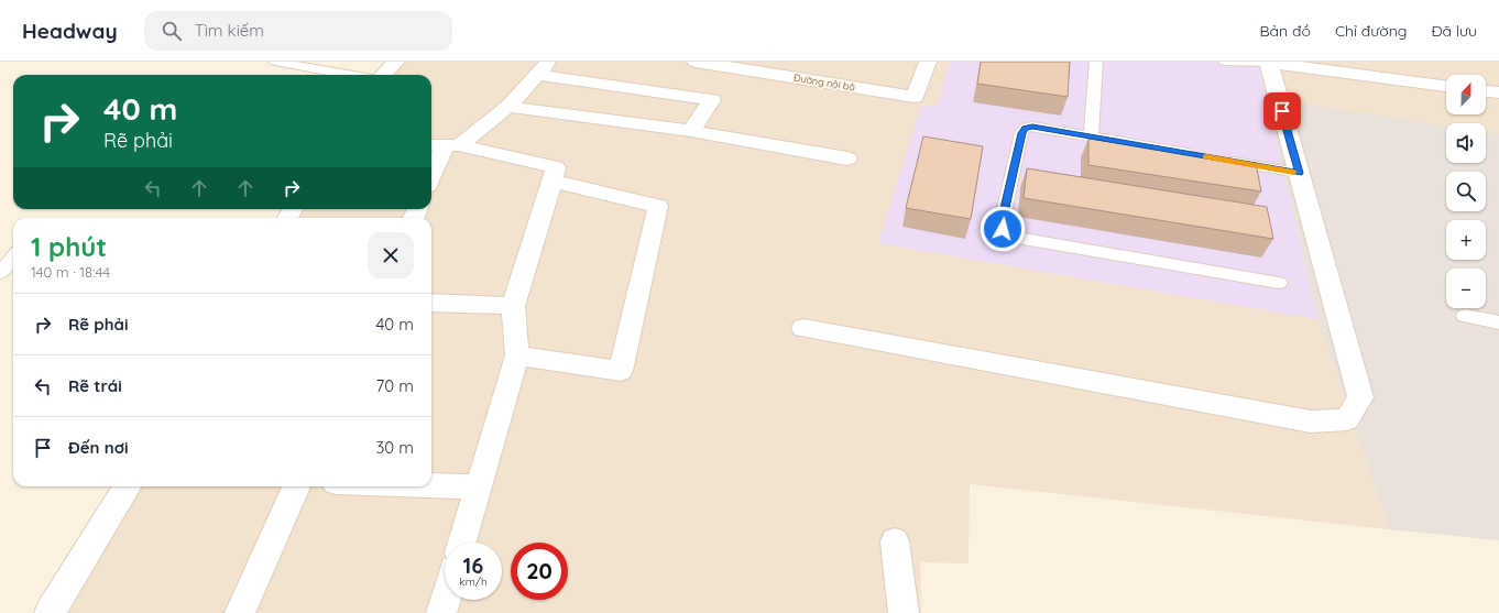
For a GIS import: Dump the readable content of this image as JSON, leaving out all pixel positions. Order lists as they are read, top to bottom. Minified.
{"streets":{"street":["Đường nội bộ"]},"north":"top","page":{"header":"Headway","search":"Tìm kiếm","nav":["Bản đồ","Chỉ đường","Đã lưu"],"map_buttons":["+","−"],"turn":["40 m","Rẽ phải"],"heading":["1 phút","140 m · 18:44"],"list":[{"name":"Rẽ phải","value":"40 m"},{"name":"Rẽ trái","value":"70 m"},{"name":"Đến nơi","value":"30 m"}],"speed":"16 km/h","limit":"20"}}
